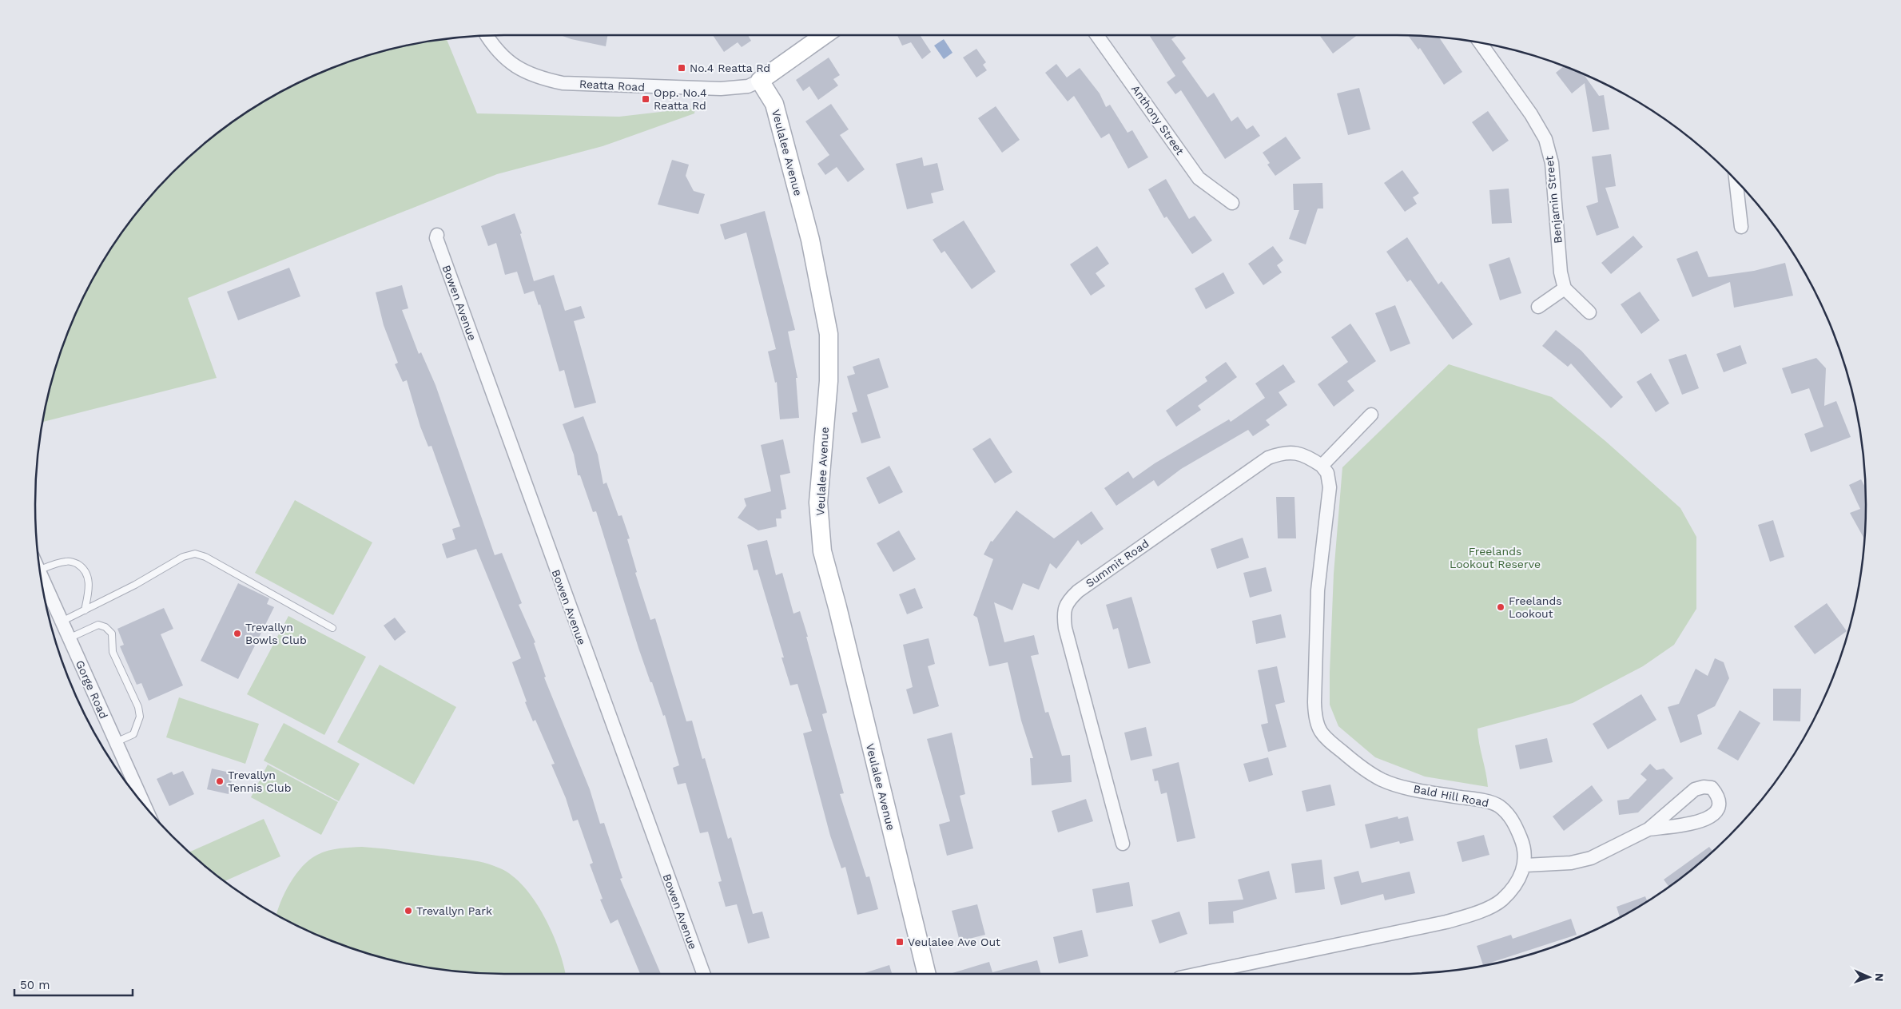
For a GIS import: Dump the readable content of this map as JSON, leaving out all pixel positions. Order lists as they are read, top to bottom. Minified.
{"streets":{"street":["Reatta Road","Anthony Street","Veulalee Avenue","Benjamin Street","Bowen Avenue","Summit Road","Gorge Road","Bald Hill Road"]},"crossings":[["Reatta Road","Veulalee Avenue"],["Summit Road","Bald Hill Road"]],"parks":["Freelands Lookout Reserve"],"places":{"transit":["No.4 Reatta Rd","Opp. No.4 Reatta Rd","Veulalee Ave Out"],"other":["Freelands Lookout","Trevallyn Bowls Club","Trevallyn Tennis Club","Trevallyn Park"]},"scale_bar":"50 m","north":"right"}
